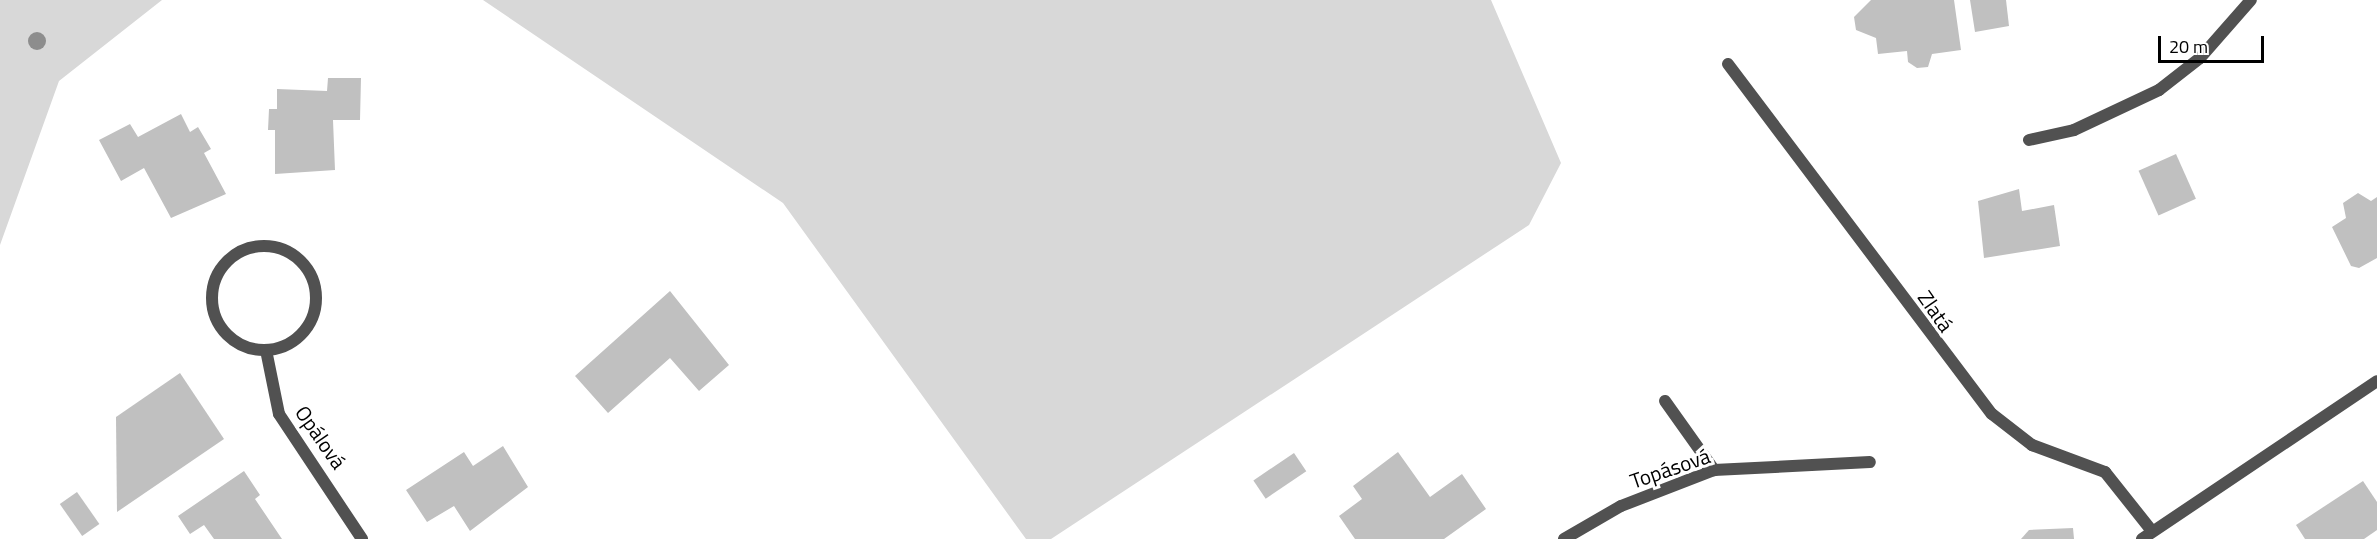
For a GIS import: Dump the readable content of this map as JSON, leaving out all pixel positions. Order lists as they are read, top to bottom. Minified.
{"streets":{"street":["Zlatá","Opálová","Topásová"]},"scale_bar":"20 m"}
